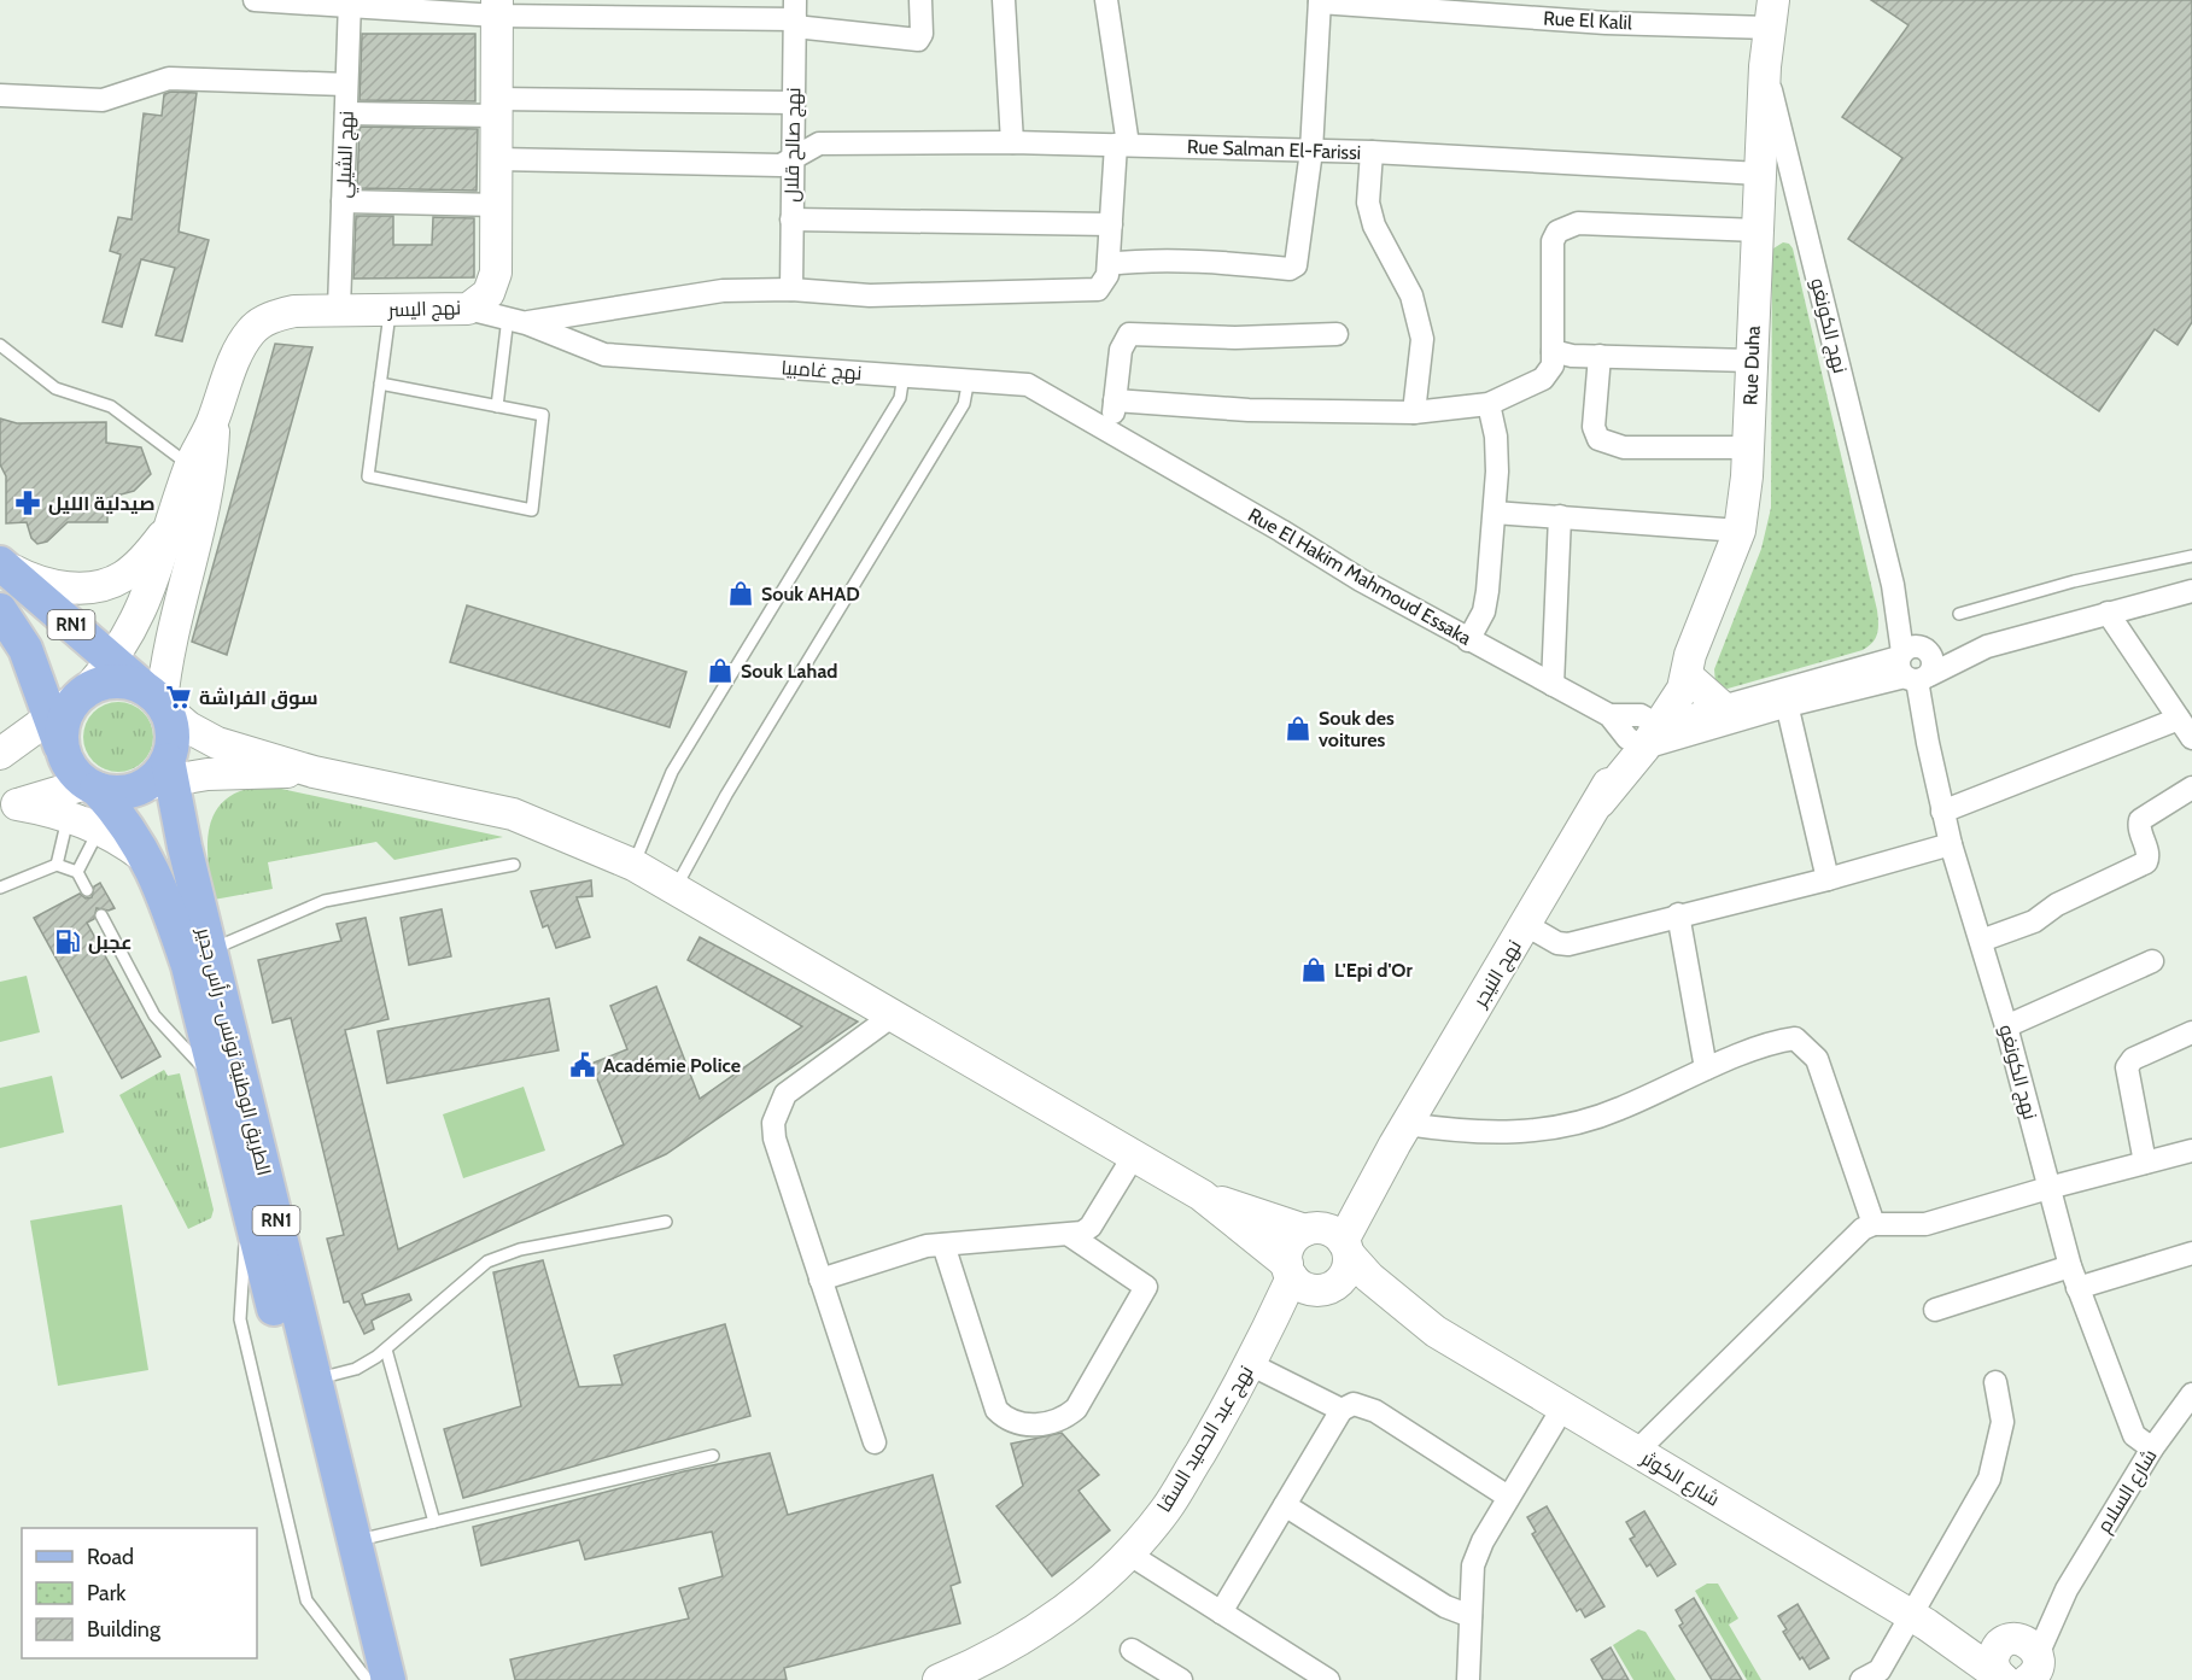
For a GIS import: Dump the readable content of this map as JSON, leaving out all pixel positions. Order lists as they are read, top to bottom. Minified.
{"streets":{"main road":["نهج اليسر","Rue Duha","RN1","نهج النيجر","الطريق الوطنية تونس - رأس جدير","نهج عبد الحميد السقا","شارع الكوثر"],"street":["Rue El Kalil","نهج صالح قلال","Rue Salman El-Farissi","نهج الشيلي","نهج الكونغو","نهج غامبيا","Rue El Hakim Mahmoud Essaka","شارع السلام"]},"crossings":[["Rue El Kalil","Rue Duha"],["نهج صالح قلال","Rue Salman El-Farissi"],["Rue Salman El-Farissi","Rue Duha"],["نهج الشيلي","نهج اليسر"],["نهج الكونغو","Rue Duha"],["نهج الكونغو","شارع السلام"],["Rue Duha","Rue El Hakim Mahmoud Essaka"],["Rue Duha","نهج النيجر"],["نهج غامبيا","Rue El Hakim Mahmoud Essaka"],["Rue El Hakim Mahmoud Essaka","نهج النيجر"],["RN1","الطريق الوطنية تونس - رأس جدير"],["نهج النيجر","شارع الكوثر"],["نهج عبد الحميد السقا","شارع الكوثر"],["شارع الكوثر","شارع السلام"]],"places":{"pharmacy":["صيدلية الليل"],"shop":["Souk AHAD","Souk Lahad","Souk des voitures","L'Epi d'Or"],"supermarket":["سوق الفراشة"],"fuel station":["عجبل"],"public building":["Académie Police"]},"legend":["Road","Park","Building"]}
